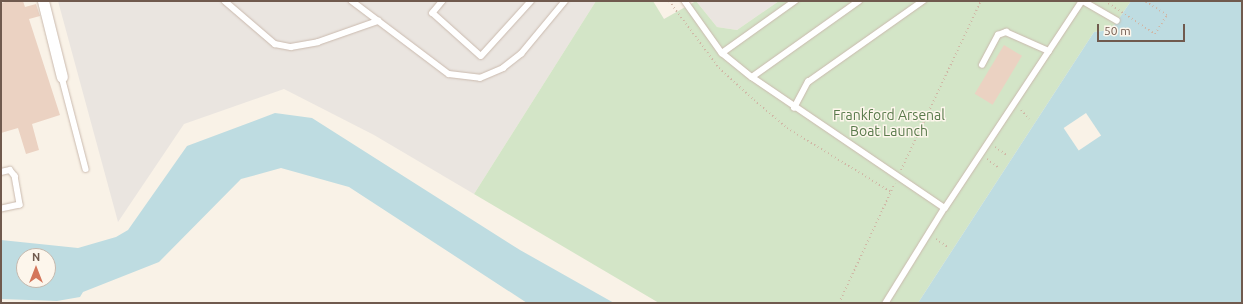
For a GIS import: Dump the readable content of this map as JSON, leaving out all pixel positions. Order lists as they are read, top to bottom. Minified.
{"parks":["Frankford Arsenal Boat Launch"],"scale_bar":"50 m","north":"top"}
